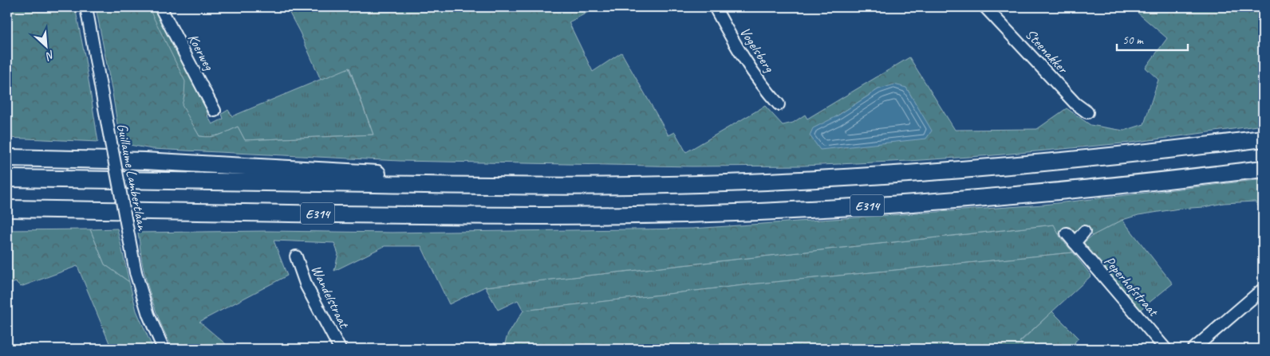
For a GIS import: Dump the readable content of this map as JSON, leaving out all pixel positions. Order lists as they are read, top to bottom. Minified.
{"streets":{"highway":["E314"],"street":["Vogelsberg","Steenakker","Koerweg","Guillaume Lambertlaan","Peperhofstraat","Wandelstraat"]},"scale_bar":"50 m","north":"bottom right"}
